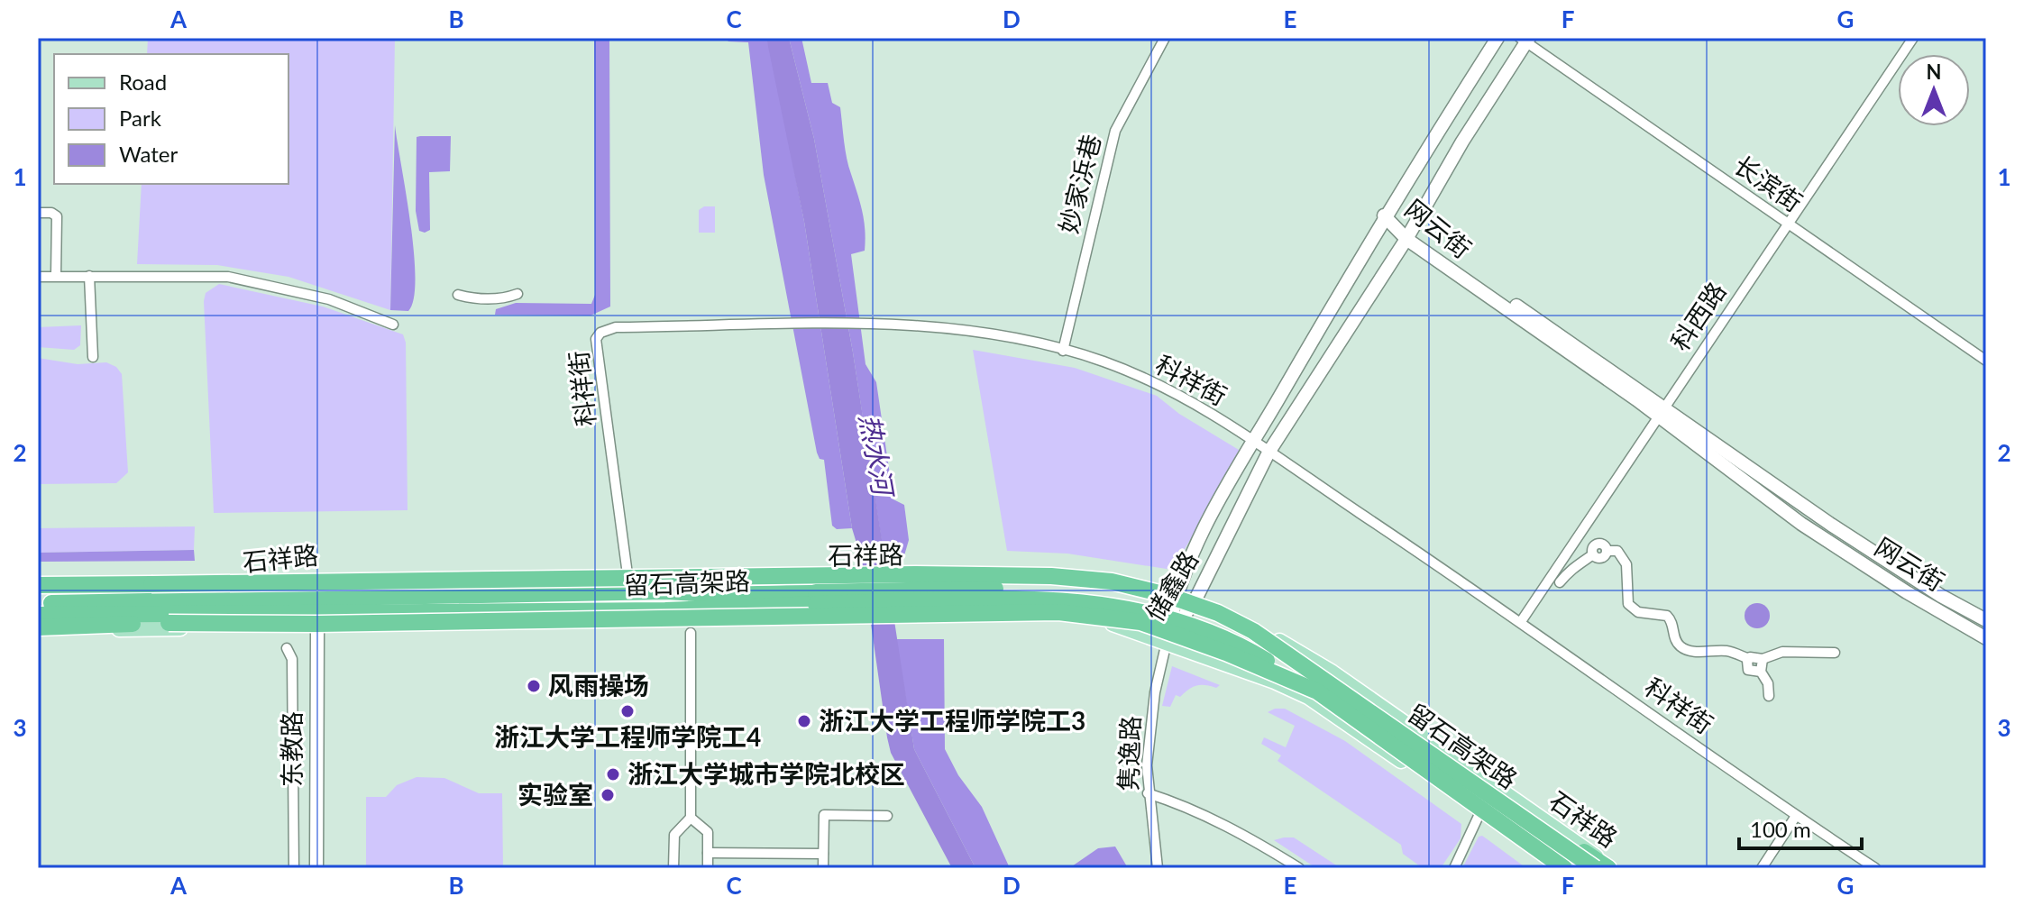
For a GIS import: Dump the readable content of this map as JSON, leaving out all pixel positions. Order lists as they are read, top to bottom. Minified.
{"streets":{"highway":["留石高架路"],"main road":["石祥路"],"street":["妙家浜巷","长滨街","网云街","科西路","科祥街","储鑫路","东教路","隽逸路"]},"crossings":[["妙家浜巷","科祥街"],["长滨街","科西路"],["长滨街","储鑫路"],["网云街","科西路"],["网云街","储鑫路"],["科西路","科祥街"],["科祥街","石祥路"],["科祥街","储鑫路"],["石祥路","储鑫路"],["留石高架路","东教路"],["储鑫路","隽逸路"]],"water":["热水河"],"places":["风雨操场","浙江大学工程师学院工4","浙江大学工程师学院工3","浙江大学城市学院北校区","实验室"],"legend":["Road","Park","Water"],"scale_bar":"100 m","north":"top","grid":{"columns":["A","B","C","D","E","F","G"],"rows":["1","2","3"]}}
